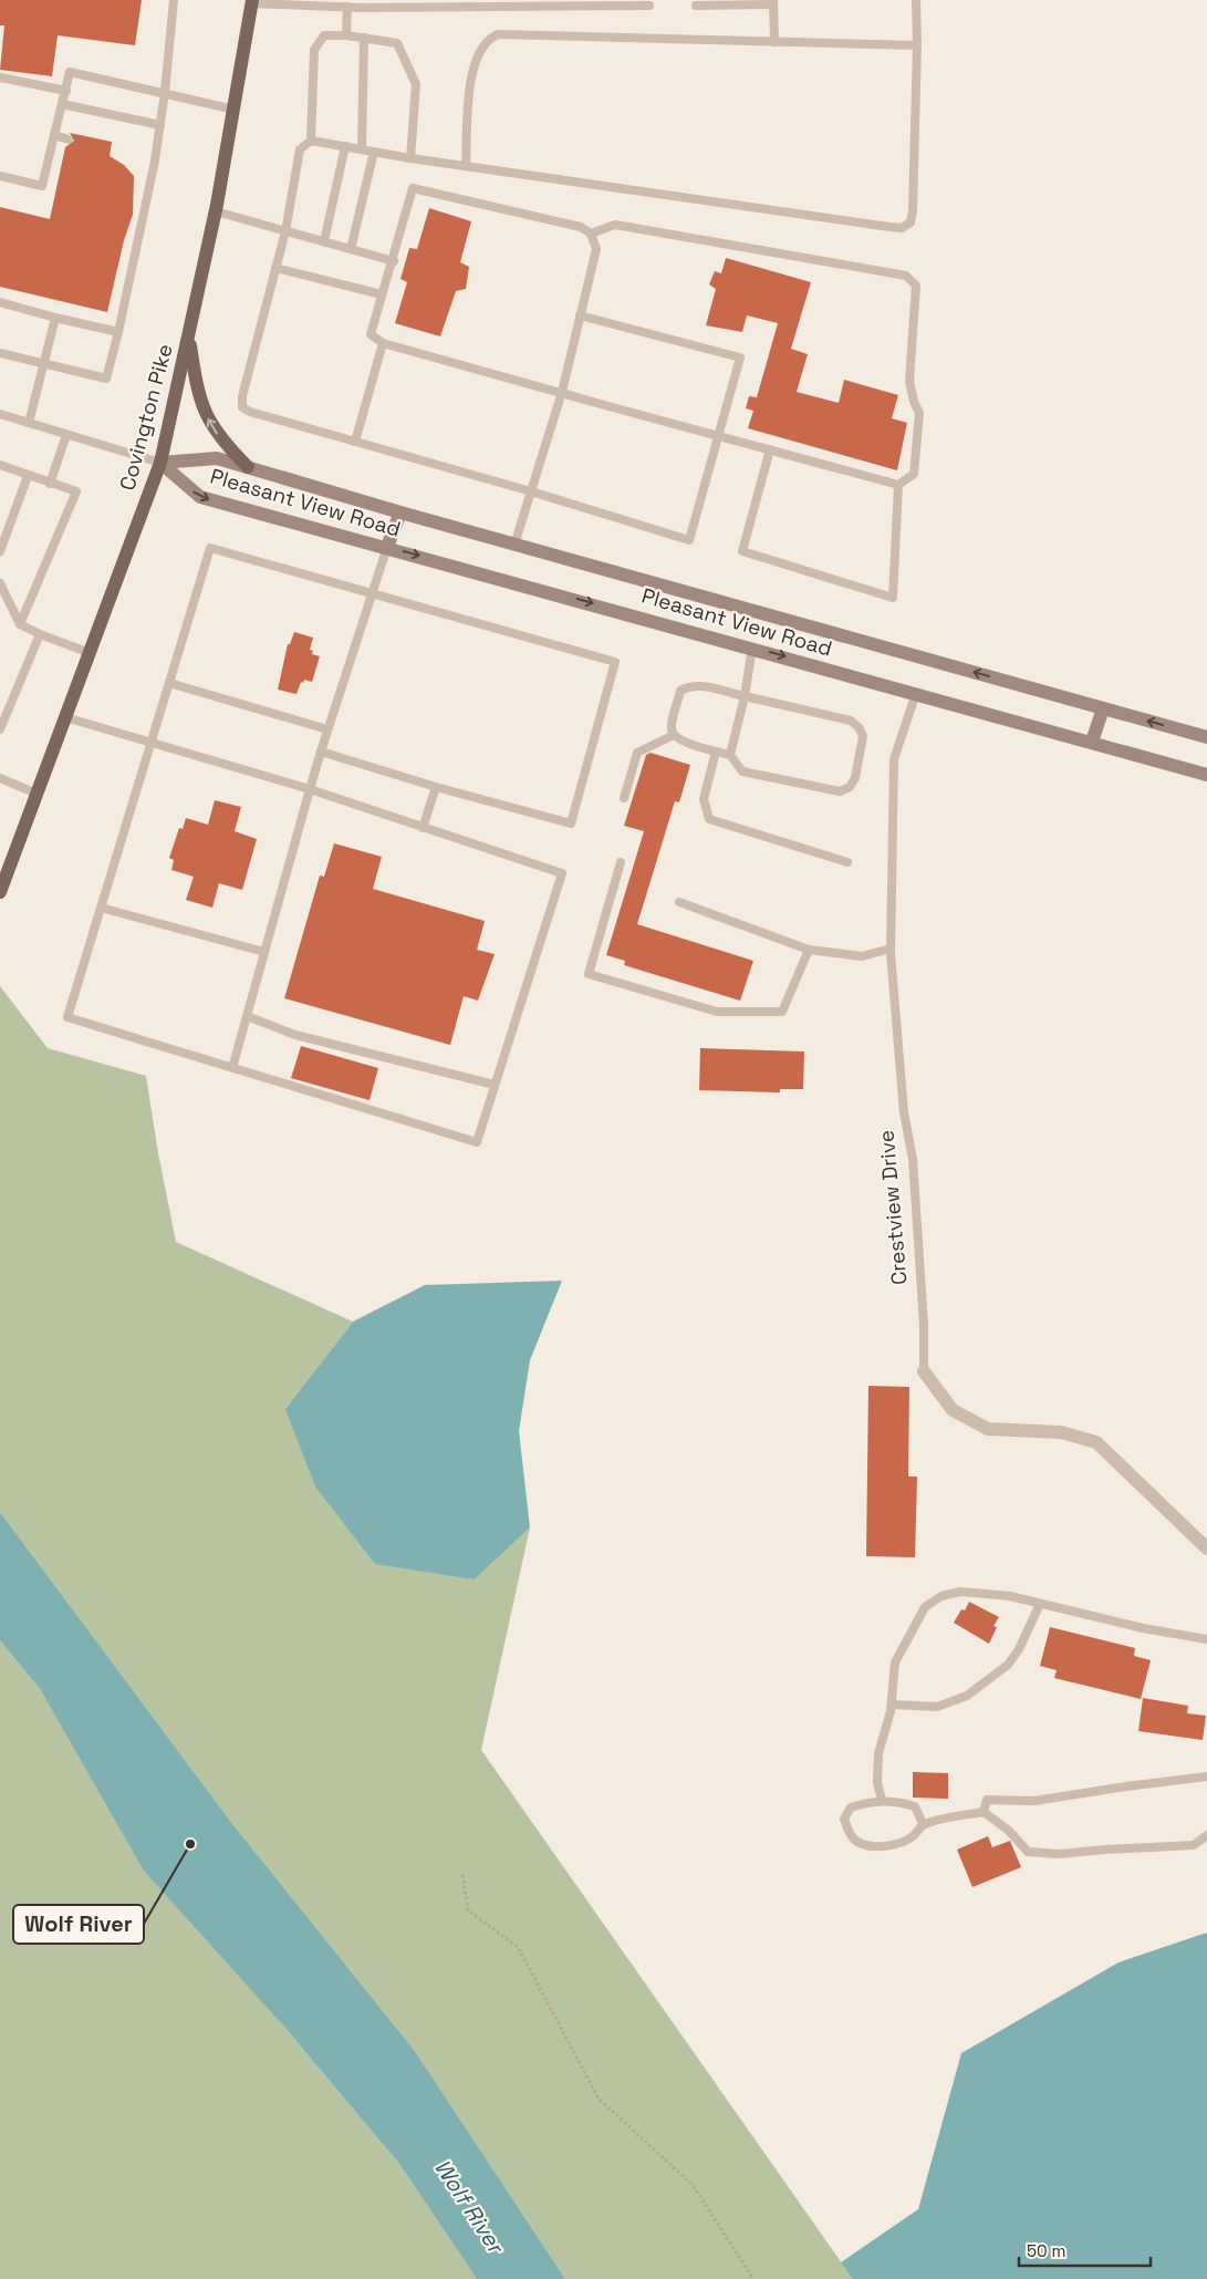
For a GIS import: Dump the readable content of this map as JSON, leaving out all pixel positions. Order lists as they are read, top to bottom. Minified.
{"streets":{"main road":["Covington Pike","Pleasant View Road"],"street":["Crestview Drive"]},"crossings":[["Covington Pike","Pleasant View Road"],["Pleasant View Road","Crestview Drive"]],"water":["Wolf River"],"places":["Wolf River"],"scale_bar":"50 m"}
